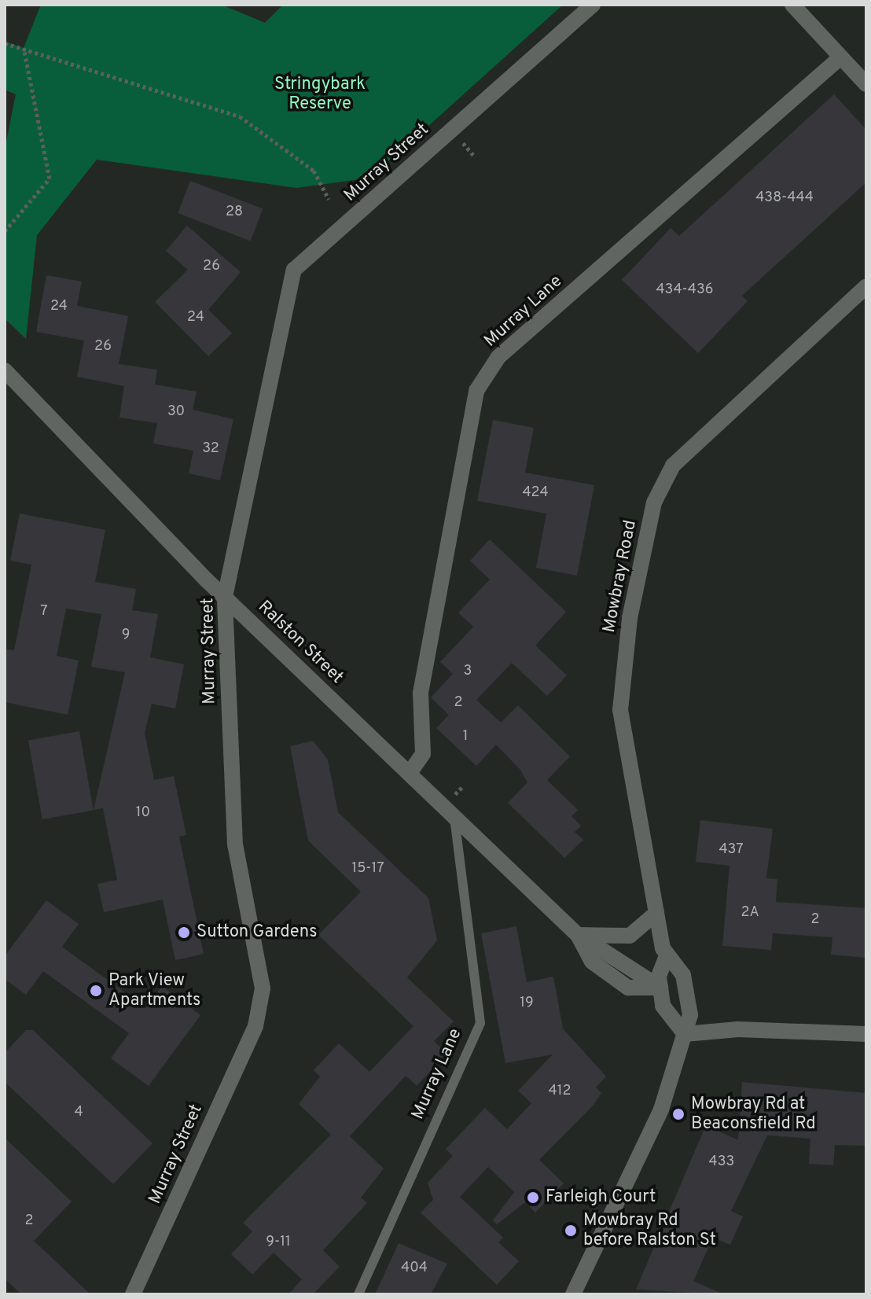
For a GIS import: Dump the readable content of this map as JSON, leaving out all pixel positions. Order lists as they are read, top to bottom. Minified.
{"streets":{"street":["Murray Street","Murray Lane","Mowbray Road","Ralston Street"]},"crossings":[["Murray Street","Ralston Street"],["Murray Lane","Ralston Street"],["Mowbray Road","Ralston Street"]],"parks":["Stringybark Reserve"],"places":["Sutton Gardens","Park View Apartments","Mowbray Rd at Beaconsfield Rd","Farleigh Court","Mowbray Rd before Ralston St"],"house_numbers":["438-444","28","26","434-436","24","24","26","30","32","424","7","9","3","2","1","10","437","15-17","2A","2","19","412","4","433","2","9-11","404"]}
